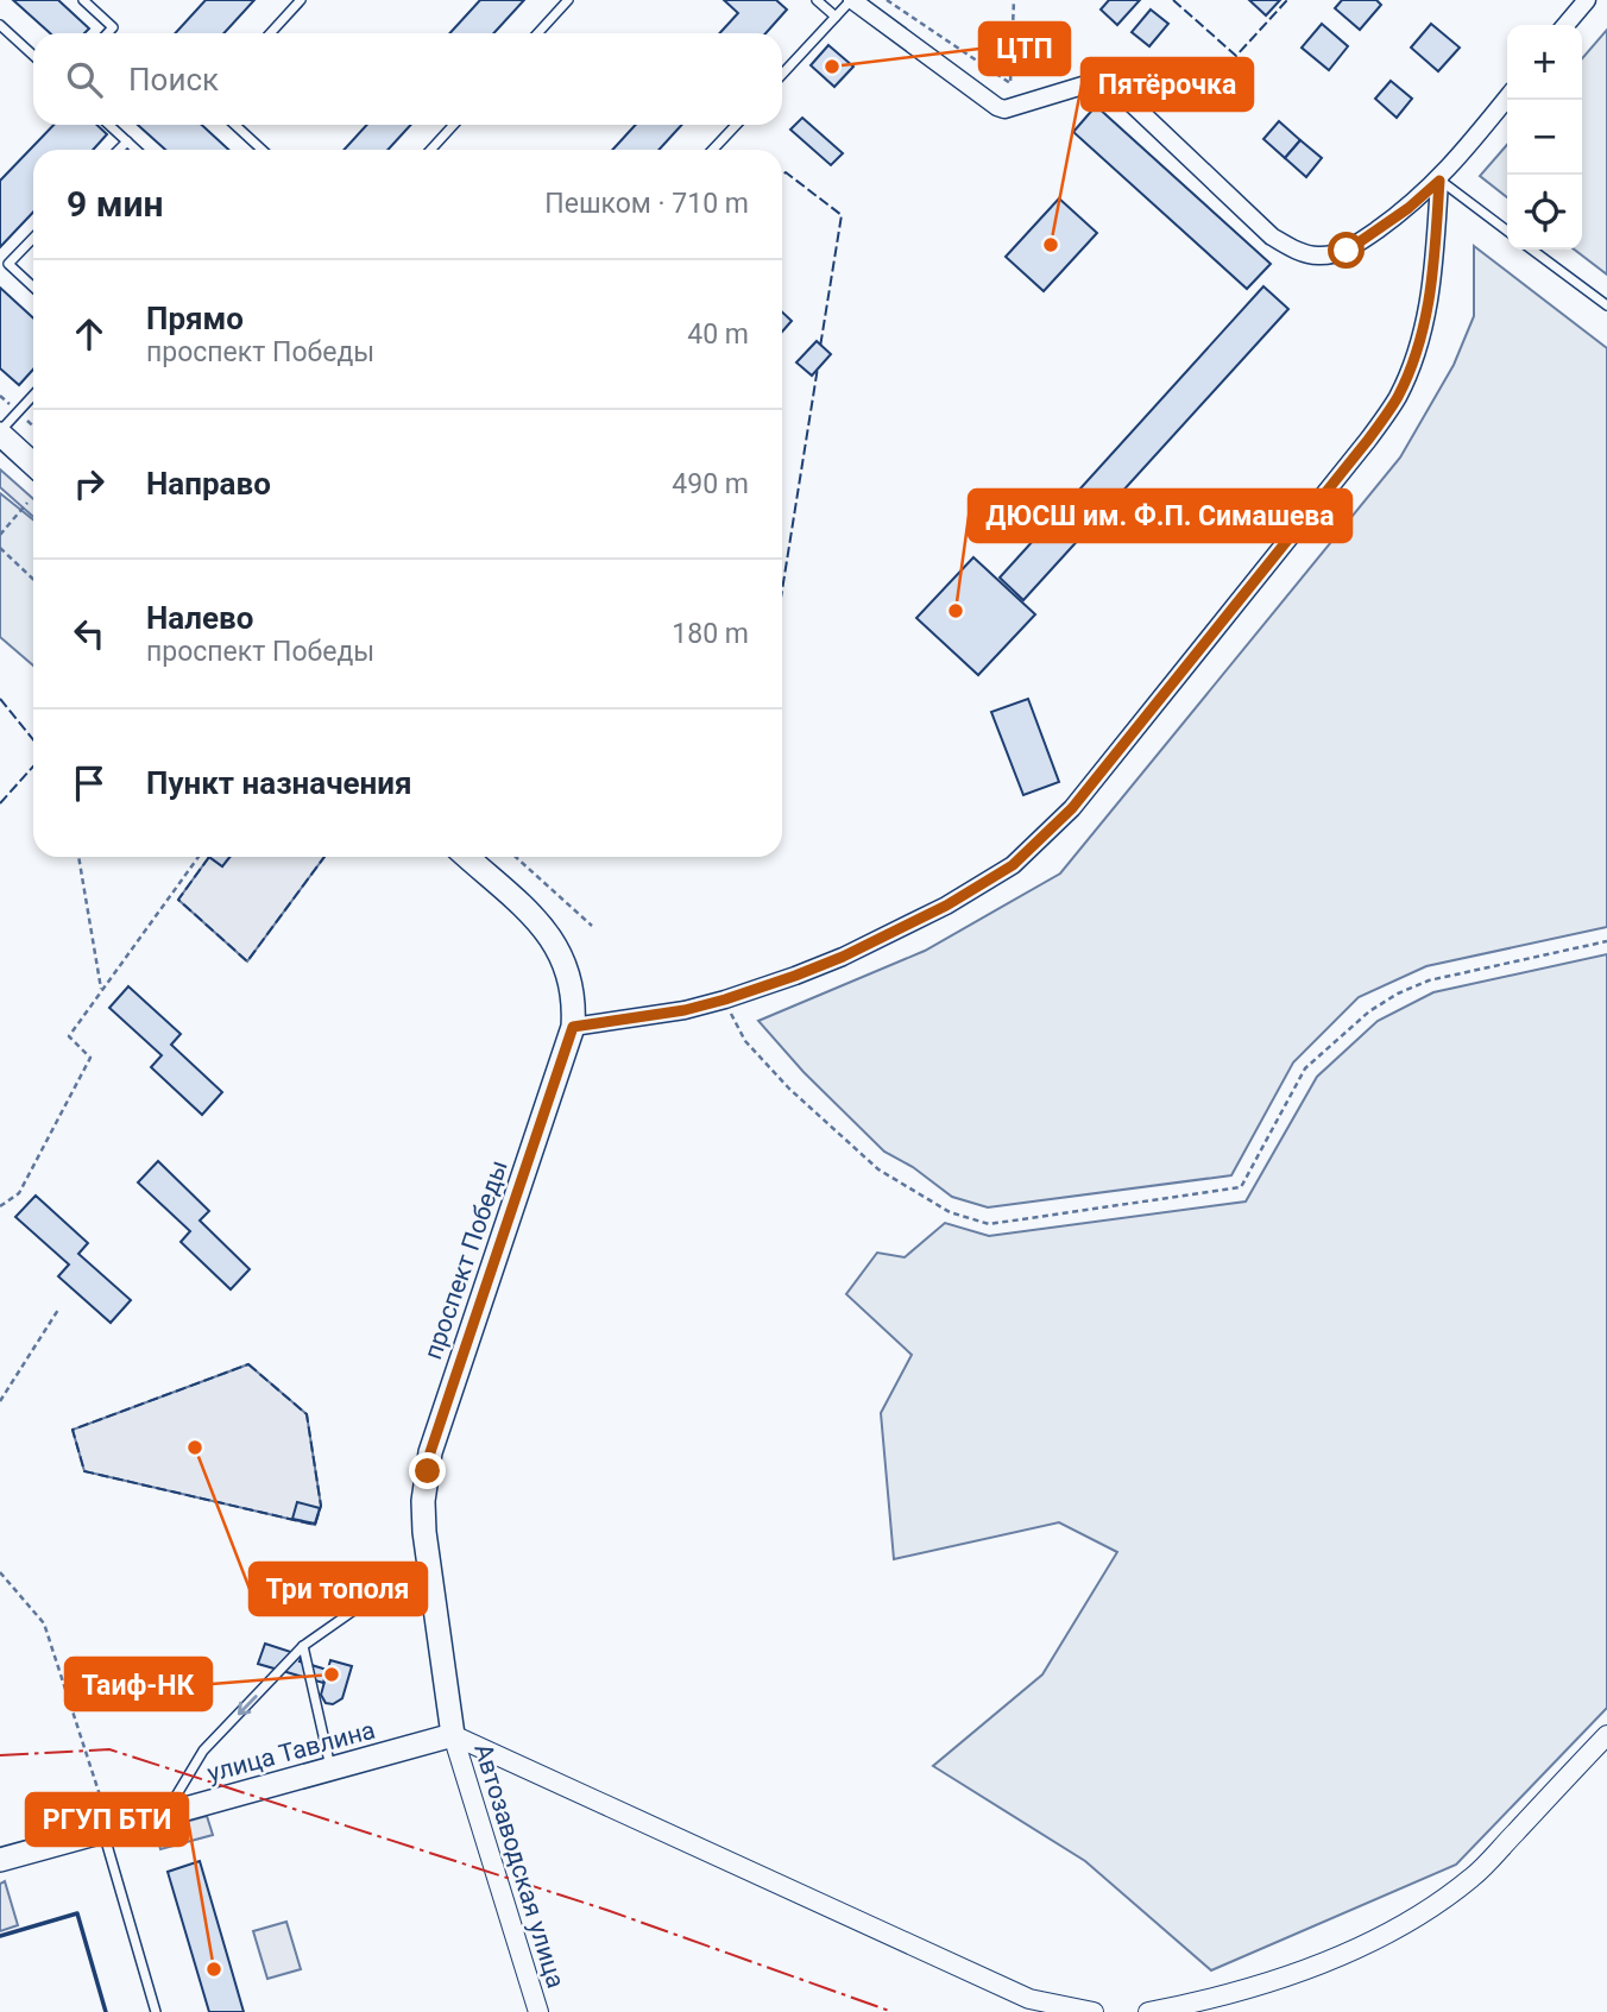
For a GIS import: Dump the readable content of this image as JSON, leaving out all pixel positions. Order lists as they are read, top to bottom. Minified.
{"streets":{"main road":["проспект Победы","улица Тавлина"],"street":["Автозаводская улица"]},"crossings":[["проспект Победы","улица Тавлина"],["проспект Победы","Автозаводская улица"],["улица Тавлина","Автозаводская улица"]],"places":["ЦТП","Пятёрочка","ДЮСШ им. Ф.П. Симашева","Три тополя","Таиф-НК","РГУП БТИ"],"page":{"map_buttons":["+","−"],"search":"Поиск","heading":["9 мин","Пешком · 710 m"],"list":[["Прямо","проспект Победы","40 m"],["Направо","490 m"],["Налево","проспект Победы","180 m"],"Пункт назначения"]}}
